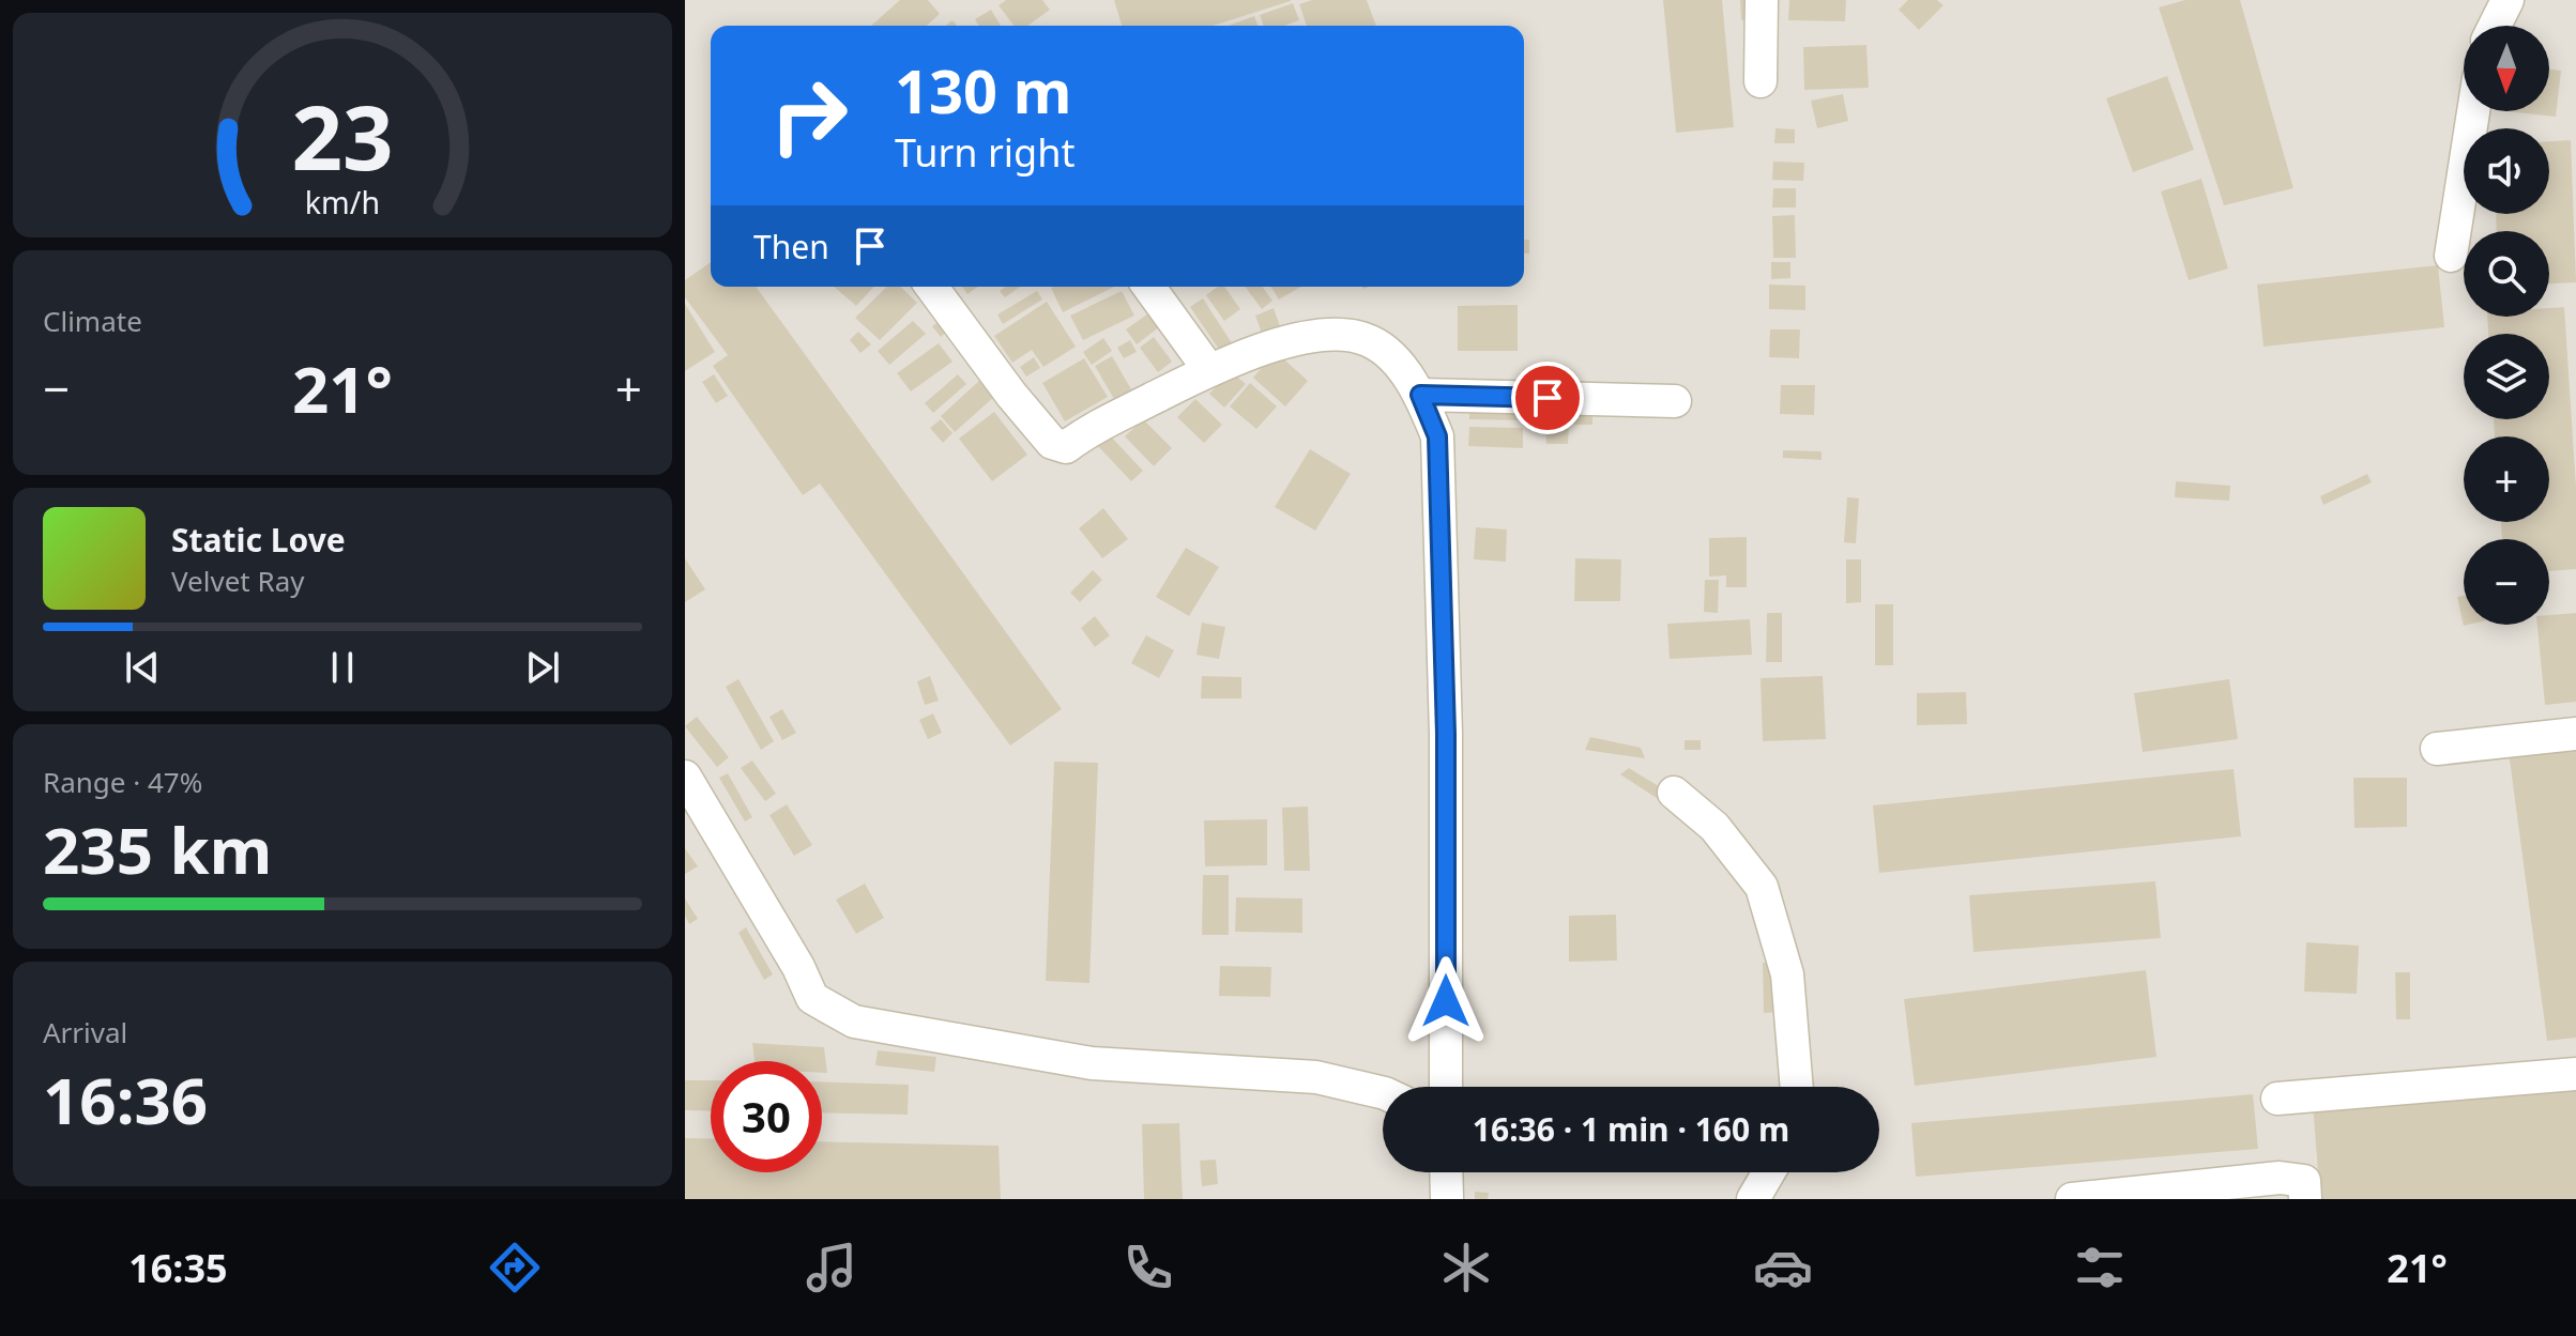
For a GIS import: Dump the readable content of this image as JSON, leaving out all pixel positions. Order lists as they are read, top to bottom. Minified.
{"north":"bottom","page":{"map_buttons":["+","−"],"turn":["130 m","Turn right"],"then":"Then","tile":["Climate",["Range · 47%","235 km"],["Arrival","16:36"]],"heat":["−","21°","+"],"song":["Static Love","Velvet Ray"],"limit":"30","trip":"16:36 · 1 min · 160 m","tabs":["16:35","21°"],"gauge":["23","km/h"]}}
